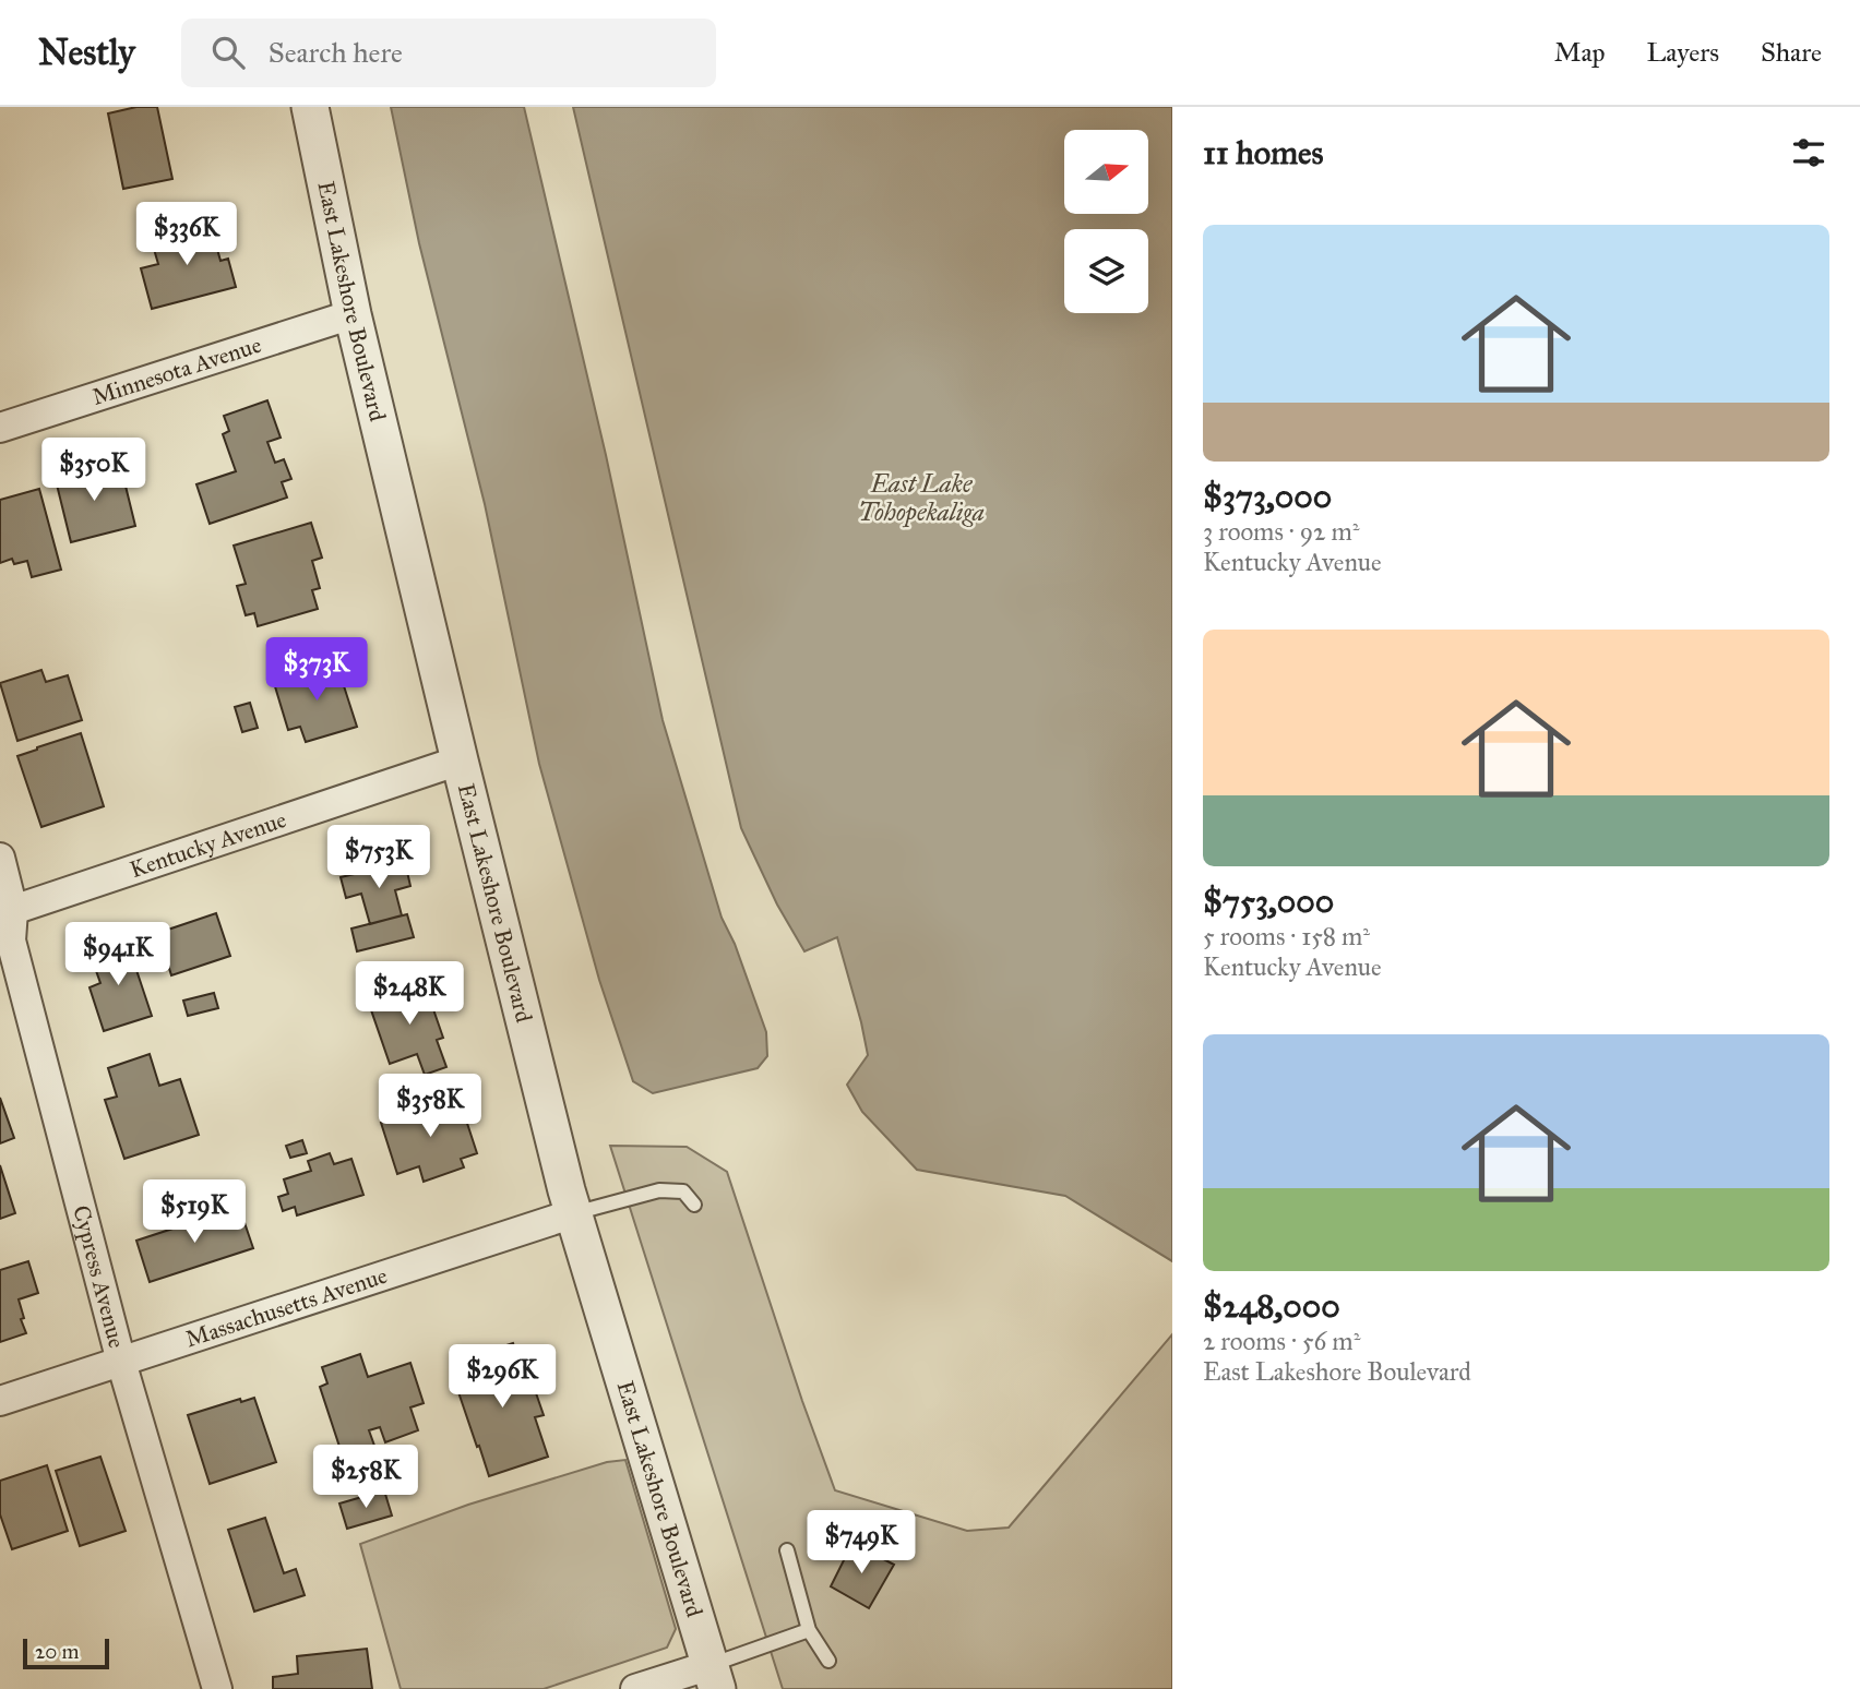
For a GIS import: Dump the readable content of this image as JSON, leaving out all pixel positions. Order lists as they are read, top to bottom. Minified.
{"streets":{"street":["East Lakeshore Boulevard","Minnesota Avenue","Kentucky Avenue","Cypress Avenue","Massachusetts Avenue"]},"crossings":[["East Lakeshore Boulevard","Minnesota Avenue"],["East Lakeshore Boulevard","Kentucky Avenue"],["East Lakeshore Boulevard","Massachusetts Avenue"],["Kentucky Avenue","Cypress Avenue"],["Cypress Avenue","Massachusetts Avenue"]],"water":["East Lake Tohopekaliga"],"scale_bar":"20 m","north":"right","page":{"header":"Nestly","search":"Search here","nav":["Map","Layers","Share"],"heading":"11 homes","list":[{"name":"$373,000","note":"3 rooms · 92 m² · Kentucky Avenue"},{"name":"$753,000","note":"5 rooms · 158 m² · Kentucky Avenue"},{"name":"$248,000","note":"2 rooms · 56 m² · East Lakeshore Boulevard"}],"price":["$336K","$350K","$373K","$753K","$941K","$248K","$358K","$519K","$296K","$258K","$749K"],"scale":"20 m"}}
